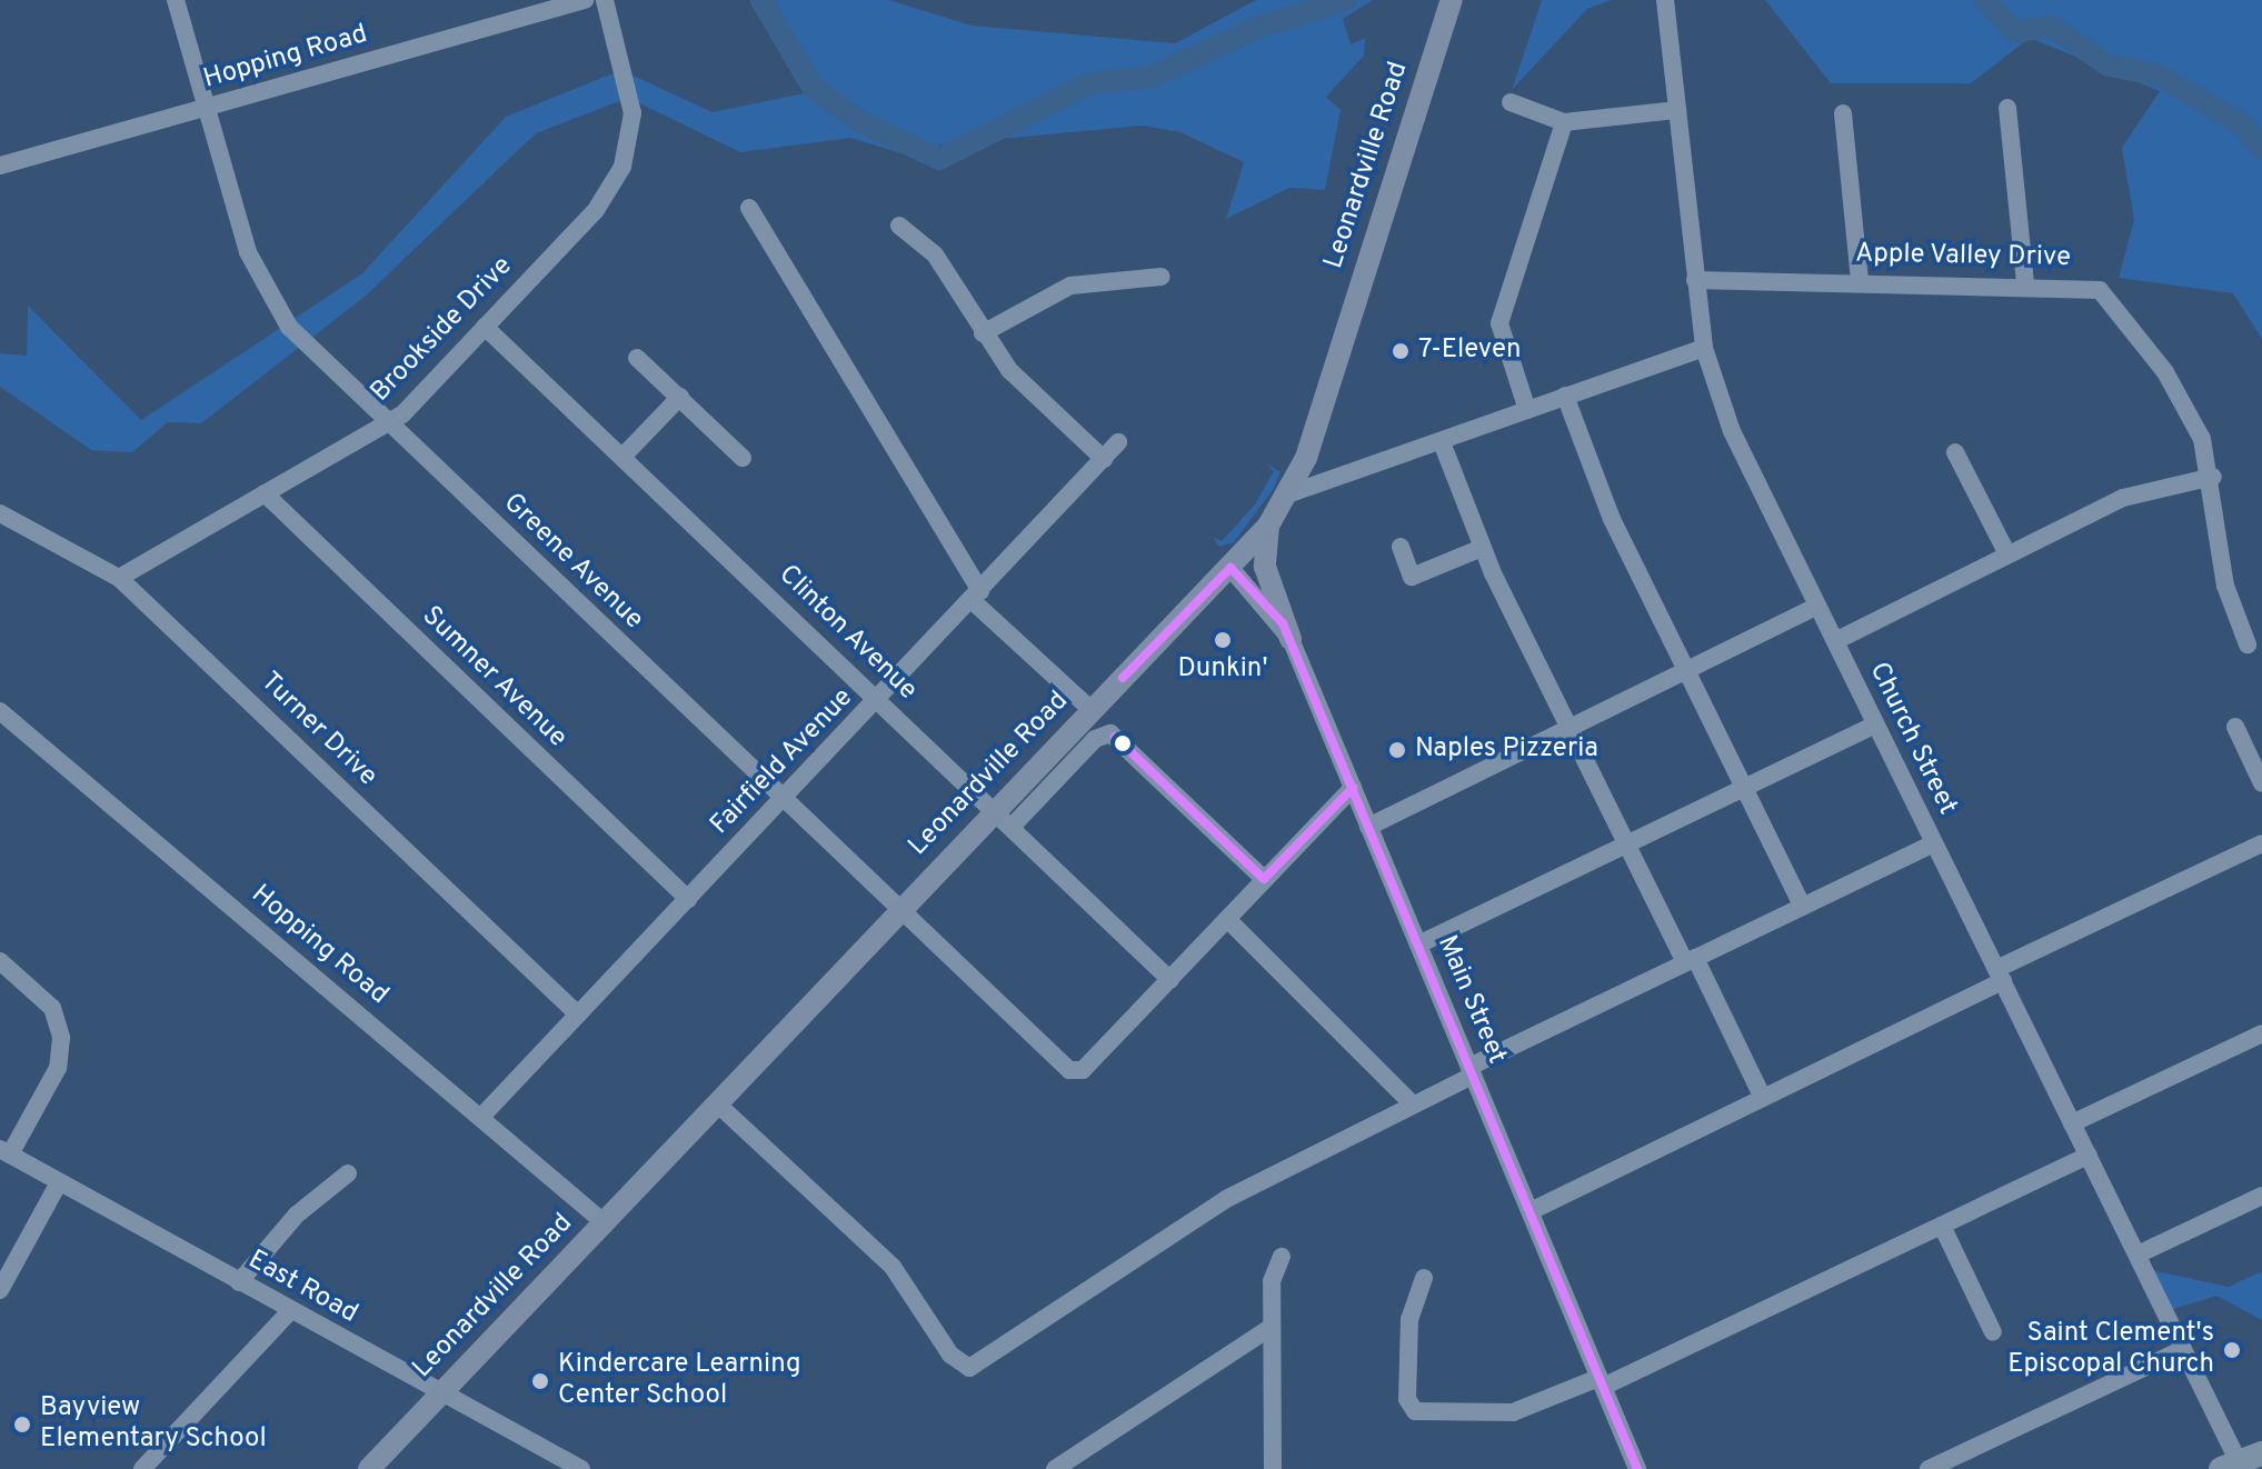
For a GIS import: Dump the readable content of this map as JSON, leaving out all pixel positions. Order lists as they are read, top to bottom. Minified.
{"streets":{"main road":["Leonardville Road"],"street":["Hopping Road","Apple Valley Drive","Brookside Drive","Greene Avenue","Clinton Avenue","Sumner Avenue","Turner Drive","Church Street","Fairfield Avenue","Main Street","East Road"]},"crossings":[["Hopping Road","Leonardville Road"],["Hopping Road","Greene Avenue"],["Hopping Road","Fairfield Avenue"],["Leonardville Road","Greene Avenue"],["Leonardville Road","Clinton Avenue"],["Leonardville Road","Main Street"],["Leonardville Road","East Road"],["Apple Valley Drive","Church Street"],["Brookside Drive","Greene Avenue"],["Brookside Drive","Clinton Avenue"],["Brookside Drive","Sumner Avenue"],["Brookside Drive","Turner Drive"],["Greene Avenue","Clinton Avenue"],["Greene Avenue","Fairfield Avenue"],["Clinton Avenue","Fairfield Avenue"],["Sumner Avenue","Fairfield Avenue"],["Turner Drive","Fairfield Avenue"]],"places":["7-Eleven","Dunkin'","Naples Pizzeria","Saint Clement's Episcopal Church","Kindercare Learning Center School","Bayview Elementary School"]}
